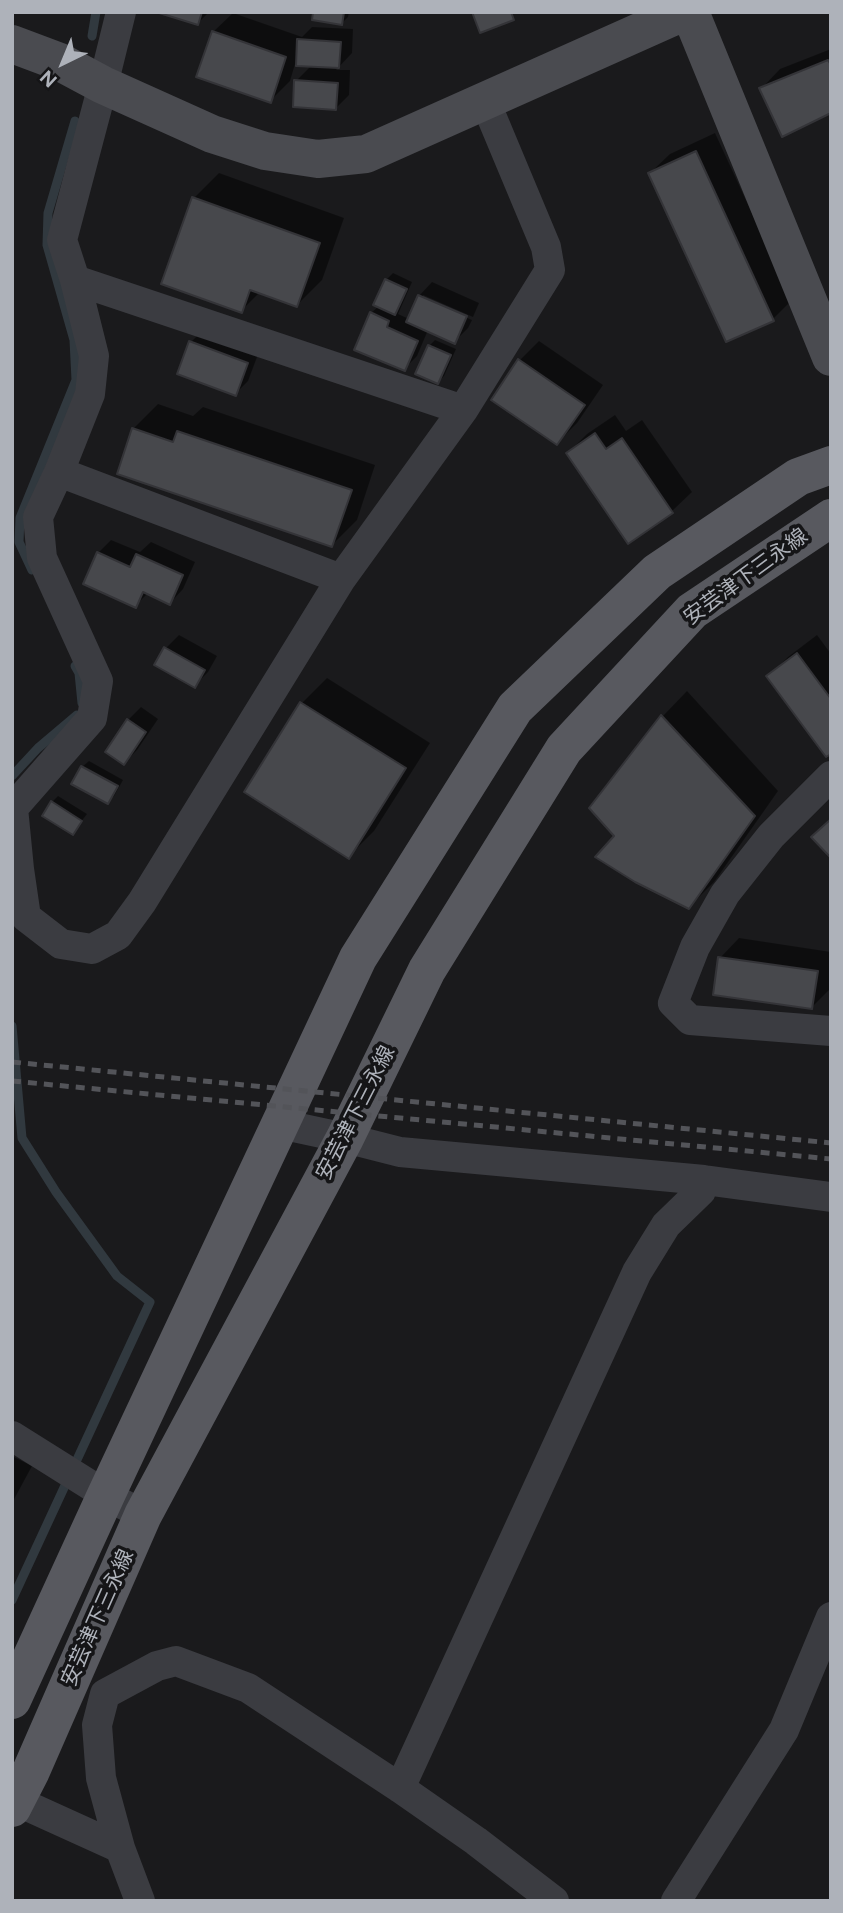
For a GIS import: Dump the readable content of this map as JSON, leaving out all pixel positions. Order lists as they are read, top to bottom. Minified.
{"streets":{"main road":["安芸津下三永線"]},"north":"bottom left"}
